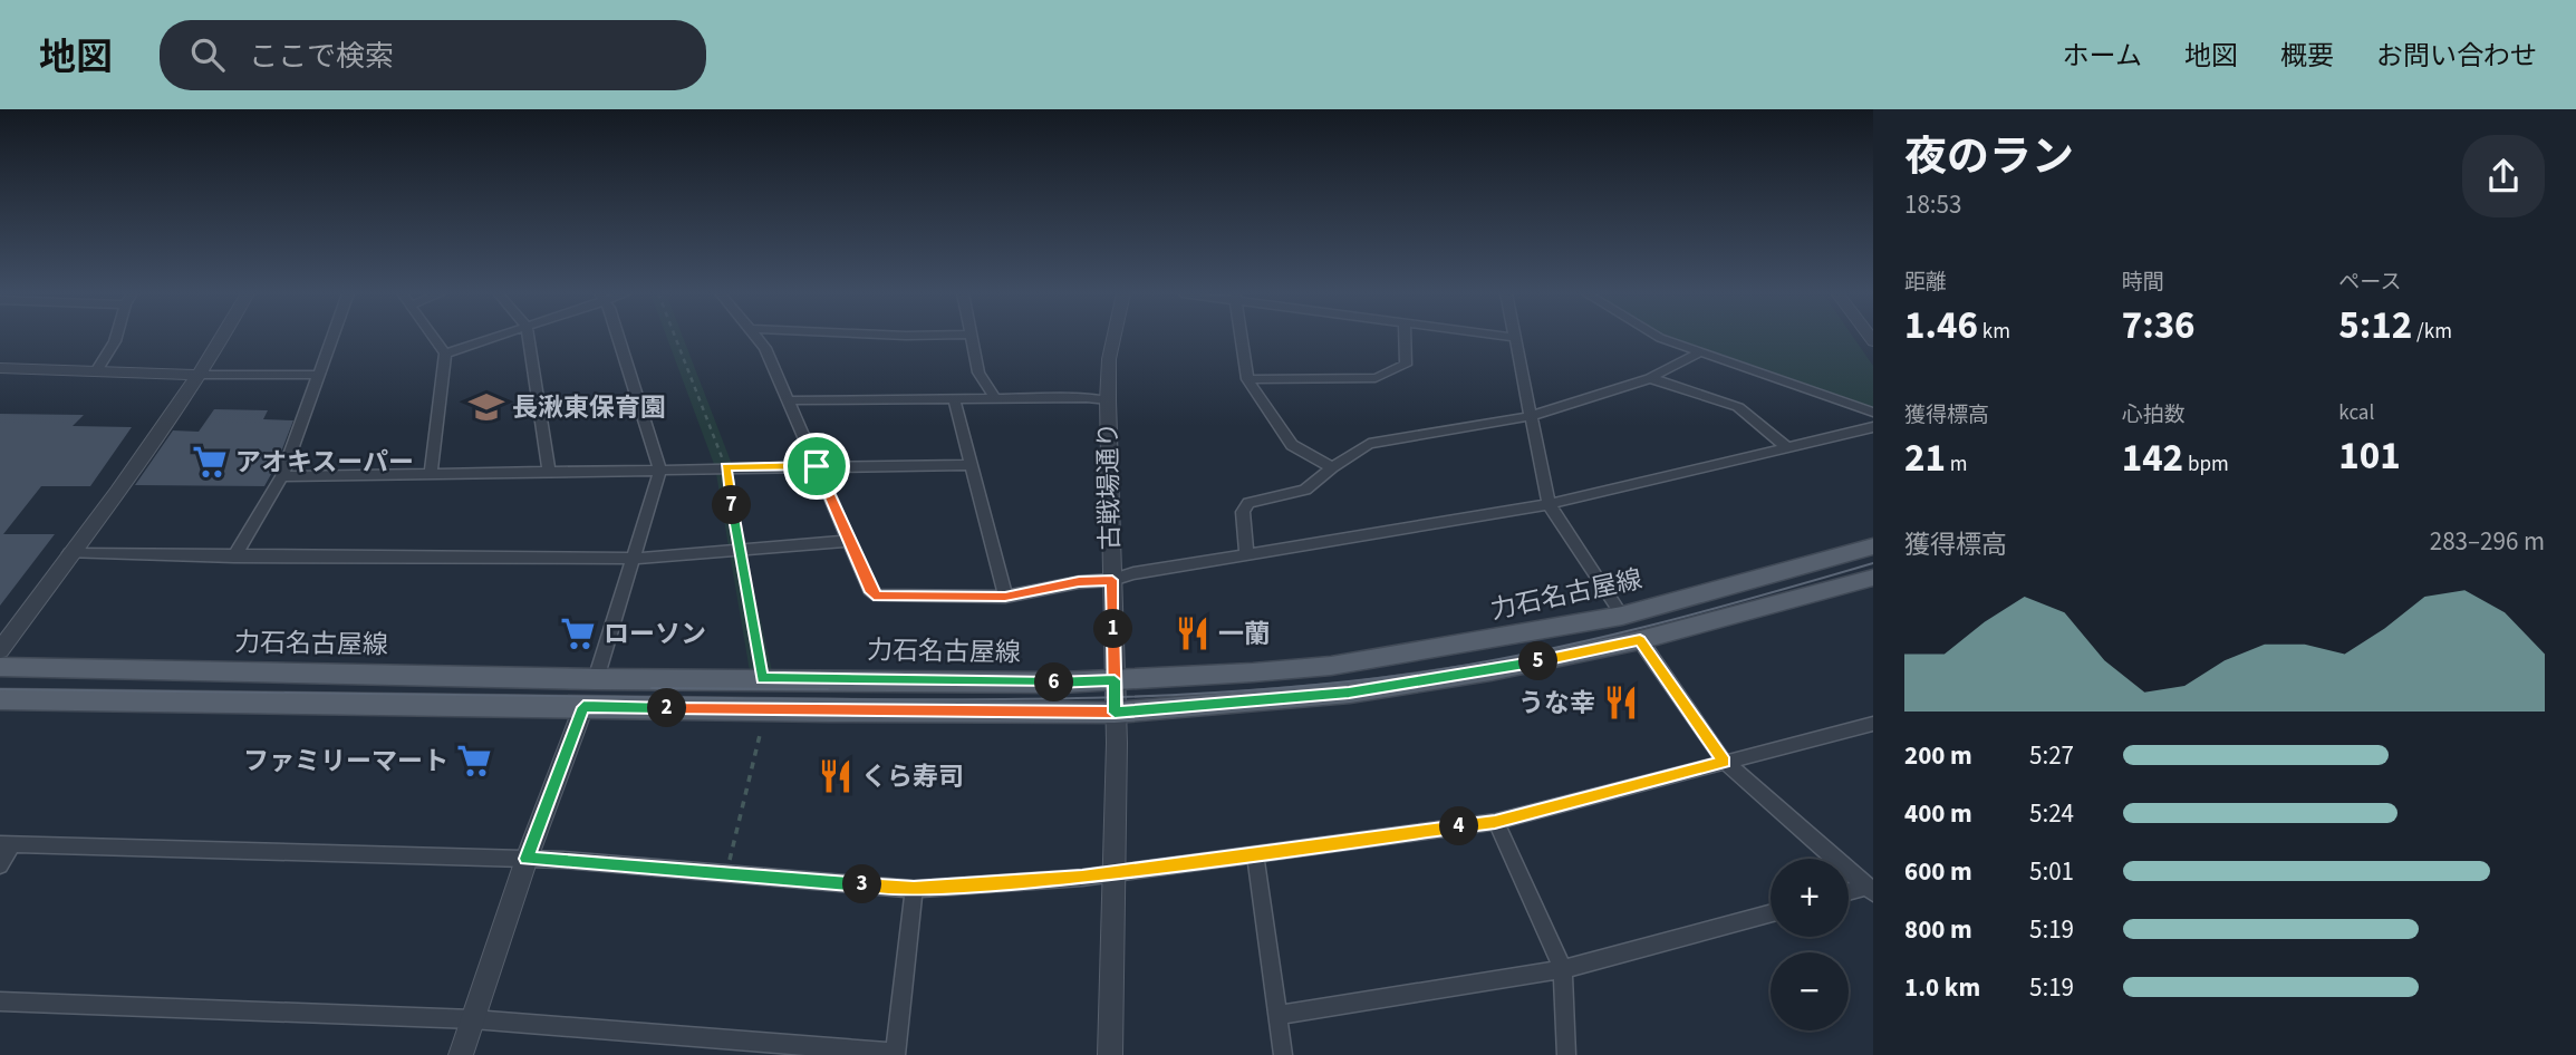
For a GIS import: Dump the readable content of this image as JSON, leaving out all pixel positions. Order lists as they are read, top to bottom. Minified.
{"streets":{"main road":["力石名古屋線"],"street":["古戦場通り"]},"crossings":[["古戦場通り","力石名古屋線"]],"places":{"school or university":["長湫東保育園"],"supermarket":["アオキスーパー","ローソン","ファミリーマート"],"restaurant":["一蘭","うな幸","くら寿司"]},"page":{"header":"地図","search":"ここで検索","nav":["ホーム","地図","概要","お問い合わせ"],"heading":["夜のラン","18:53"],"stats":[["距離","1.46 km"],["時間","7:36"],["ペース","5:12 /km"],["獲得標高","21 m"],["心拍数","142 bpm"],["kcal","101"]],"pins":["7","1","5","6","2","4","3"],"chart":["獲得標高","283–296 m"],"list":[{"name":"200 m","note":"5:27"},{"name":"400 m","note":"5:24"},{"name":"600 m","note":"5:01"},{"name":"800 m","note":"5:19"},{"name":"1.0 km","note":"5:19"}],"map_buttons":["+","−"]}}
